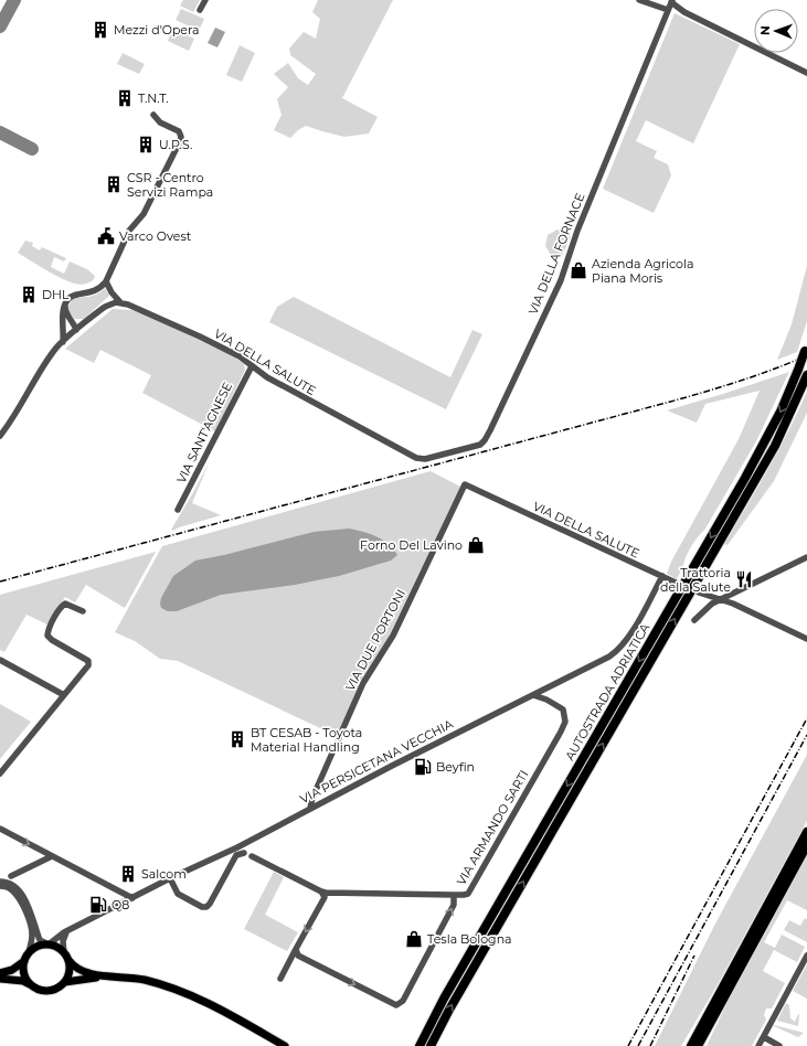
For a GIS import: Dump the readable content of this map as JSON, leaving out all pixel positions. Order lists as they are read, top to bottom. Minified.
{"streets":{"highway":["AUTOSTRADA ADRIATICA"],"street":["VIA DELLA FORNACE","VIA DELLA SALUTE","VIA SANT'AGNESE","VIA DUE PORTONI","VIA PERSICETANA VECCHIA","VIA ARMANDO SARTI"]},"crossings":[["VIA DELLA FORNACE","VIA DELLA SALUTE"],["VIA DELLA SALUTE","VIA SANT'AGNESE"],["VIA DELLA SALUTE","VIA DUE PORTONI"],["VIA DELLA SALUTE","VIA PERSICETANA VECCHIA"],["VIA DUE PORTONI","VIA PERSICETANA VECCHIA"],["VIA PERSICETANA VECCHIA","VIA ARMANDO SARTI"]],"places":{"building":["Mezzi d'Opera","T.N.T.","U.P.S.","CSR - Centro Servizi Rampa","DHL","BT CESAB - Toyota Material Handling","Salcom"],"public building":["Varco Ovest"],"shop":["Azienda Agricola Piana Moris","Forno Del Lavino","Tesla Bologna"],"restaurant":["Trattoria della Salute"],"fuel station":["Beyfin","Q8"]},"north":"left"}
